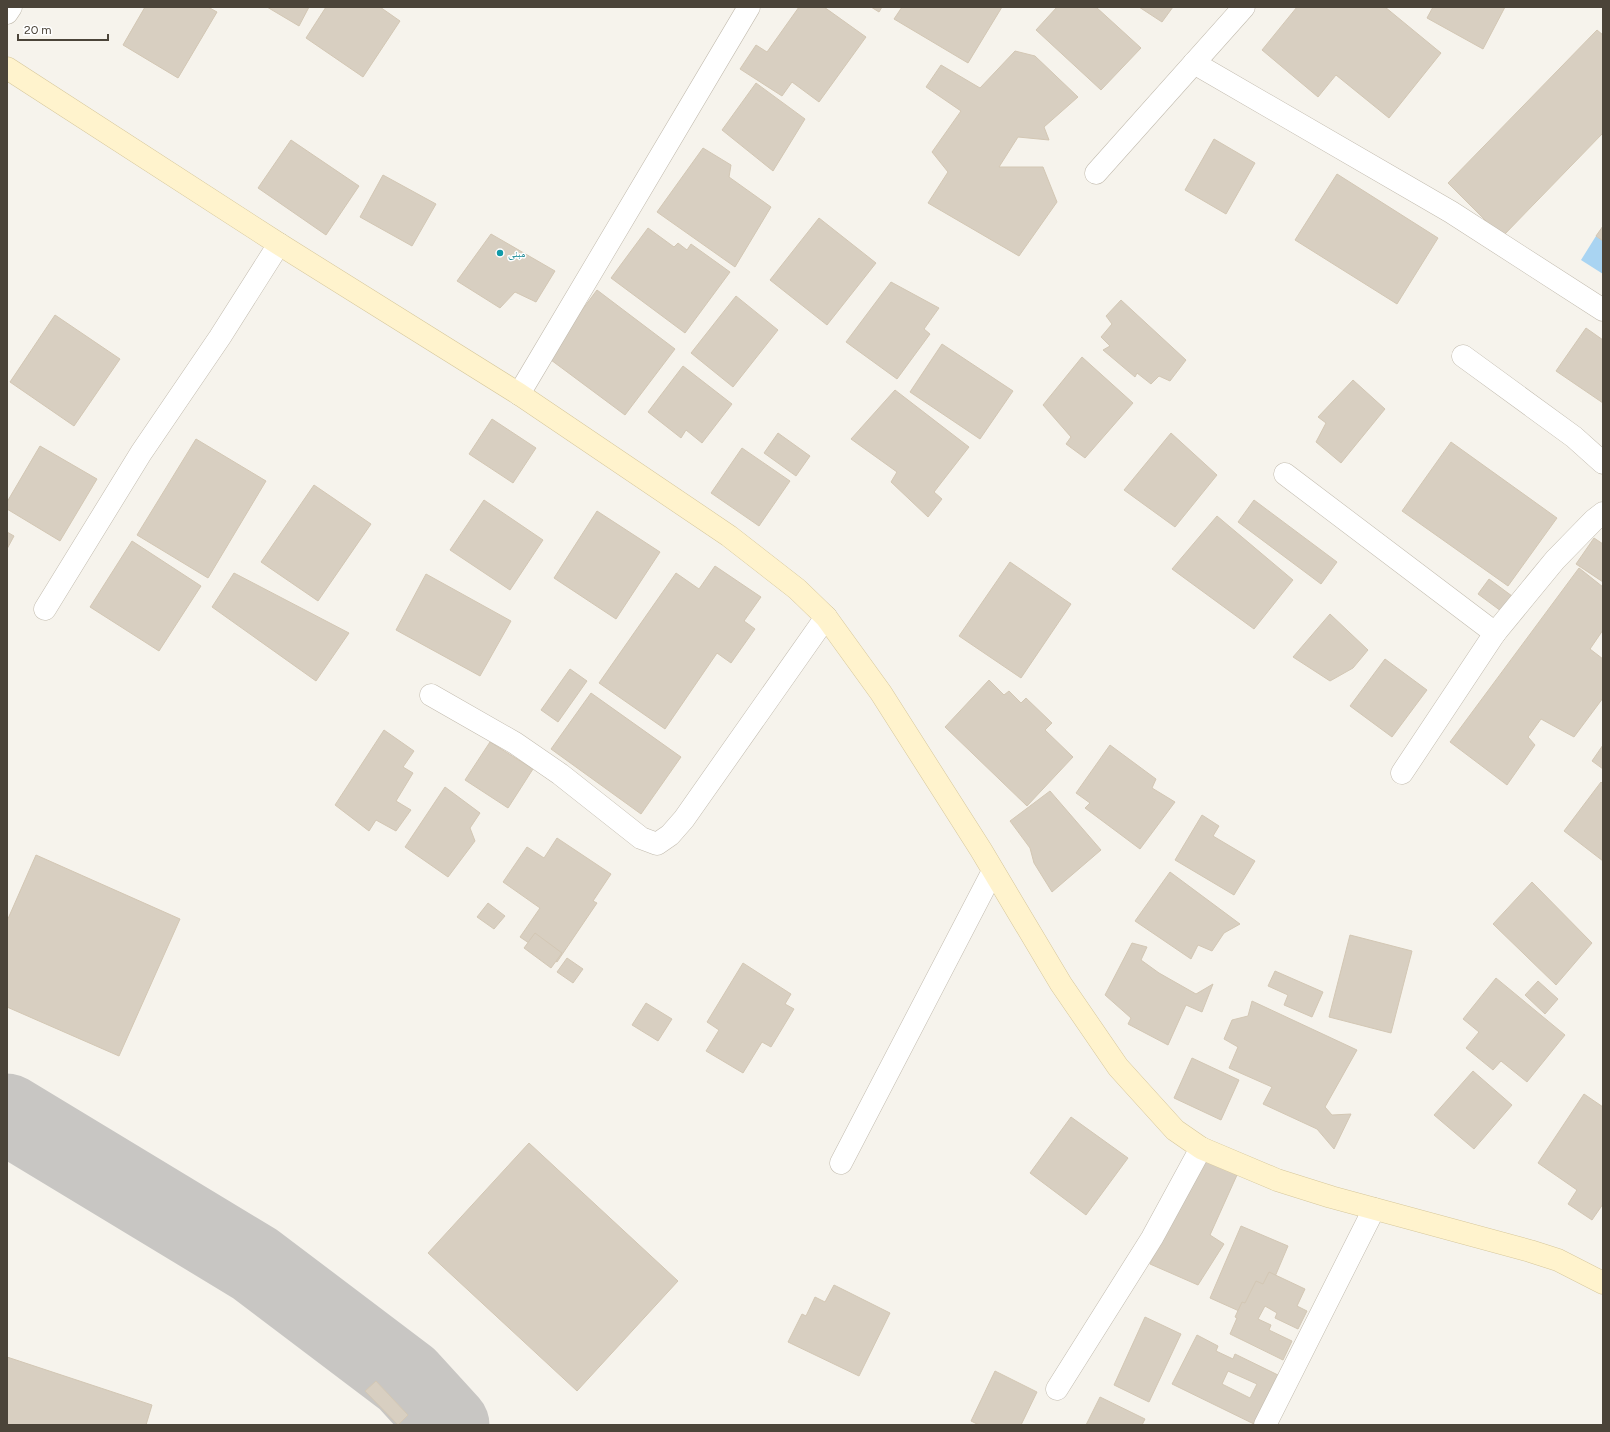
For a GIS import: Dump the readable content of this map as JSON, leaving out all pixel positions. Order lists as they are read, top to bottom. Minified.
{"places":["مبنى"],"scale_bar":"20 m"}
